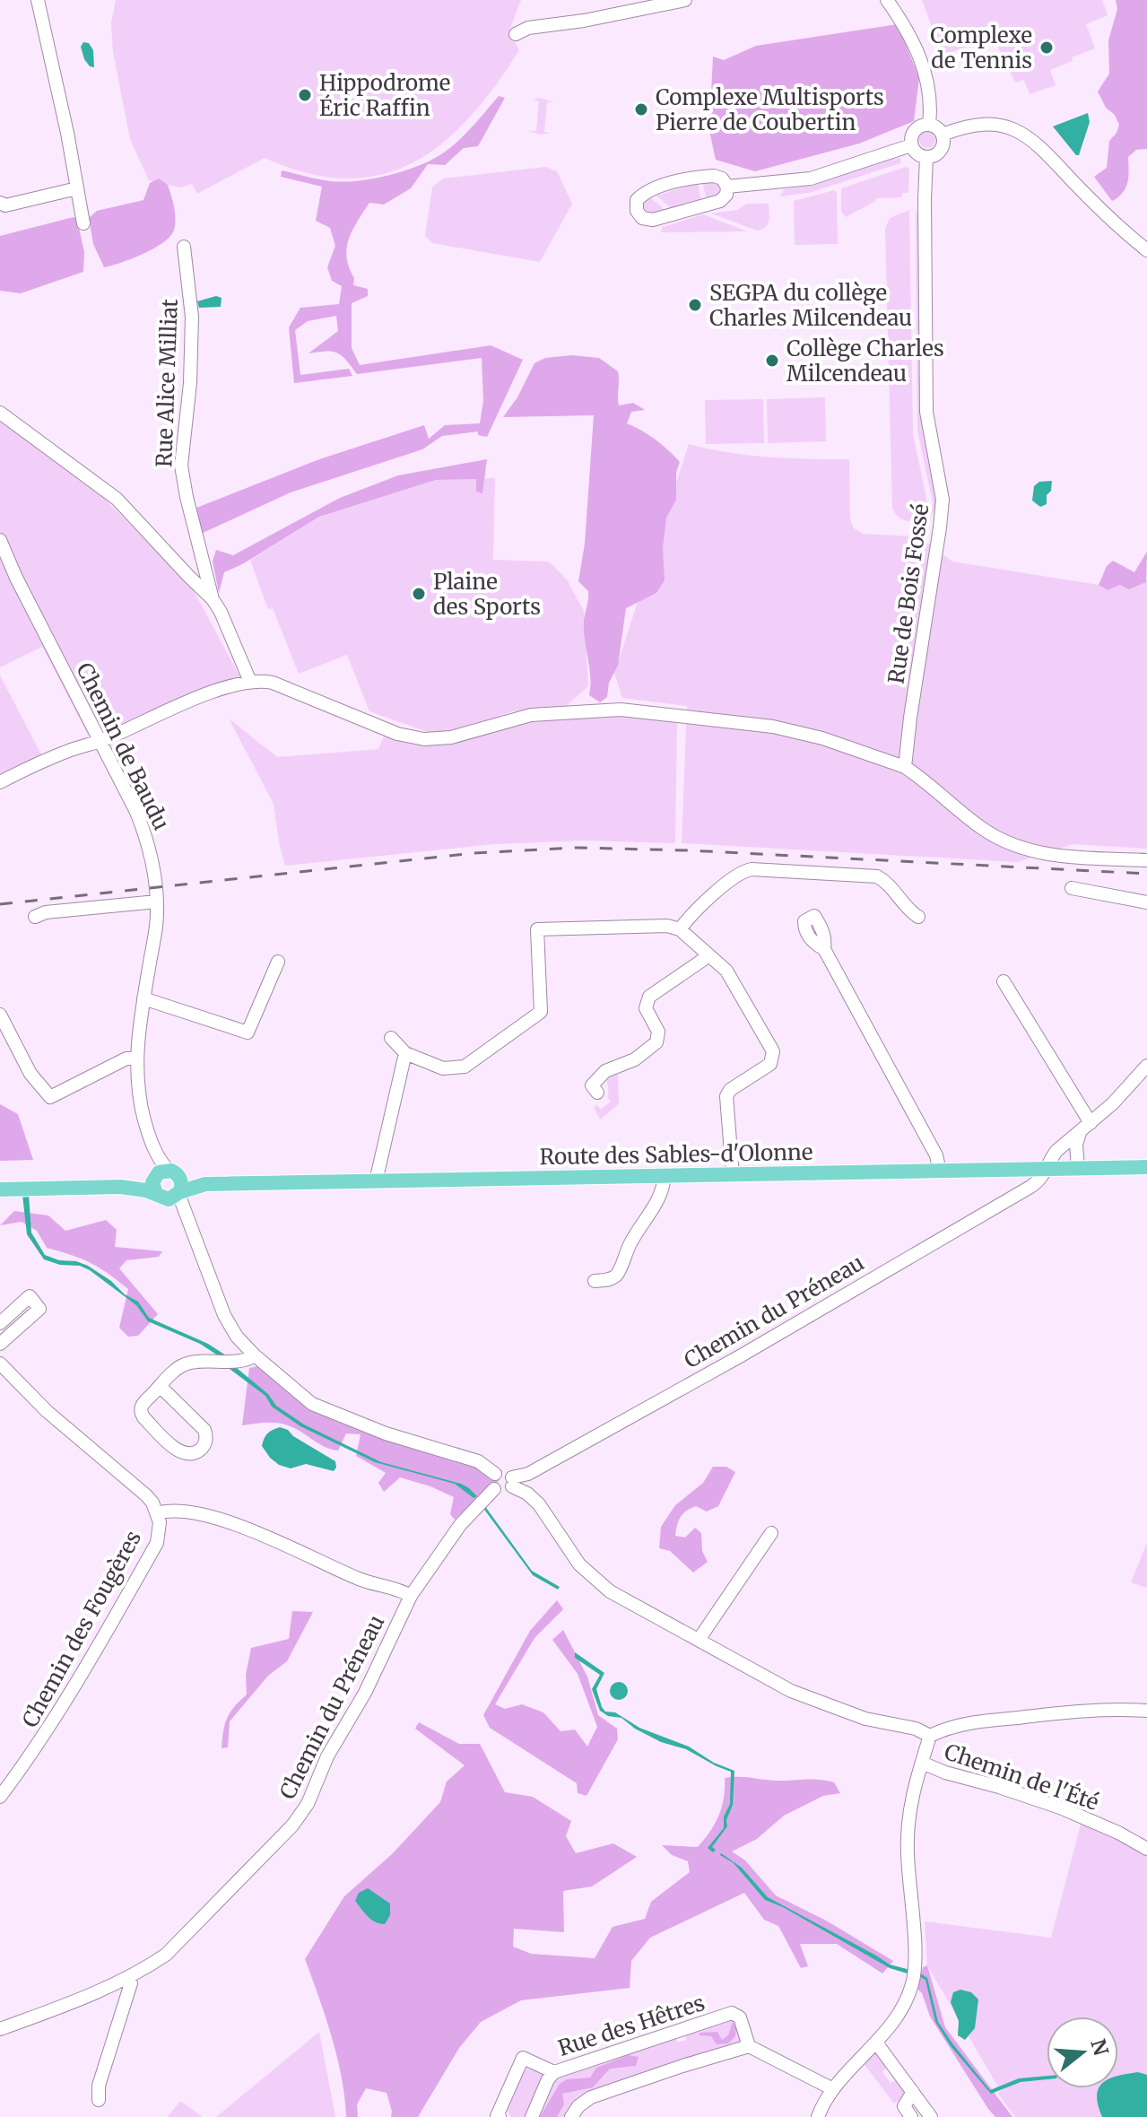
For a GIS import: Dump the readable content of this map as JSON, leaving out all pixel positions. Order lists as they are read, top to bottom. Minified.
{"streets":{"main road":["Route des Sables-d'Olonne"],"street":["Rue Alice Milliat","Rue de Bois Fossé","Chemin de Baudu","Chemin du Préneau","Chemin des Fougères","Chemin de l'Été","Rue des Hêtres"]},"crossings":[["Chemin de Baudu","Route des Sables-d'Olonne"],["Route des Sables-d'Olonne","Chemin du Préneau"]],"places":["Complexe de Tennis","Hippodrome Éric Raffin","Complexe Multisports Pierre de Coubertin","SEGPA du collège Charles Milcendeau","Collège Charles Milcendeau","Plaine des Sports"],"north":"right"}
